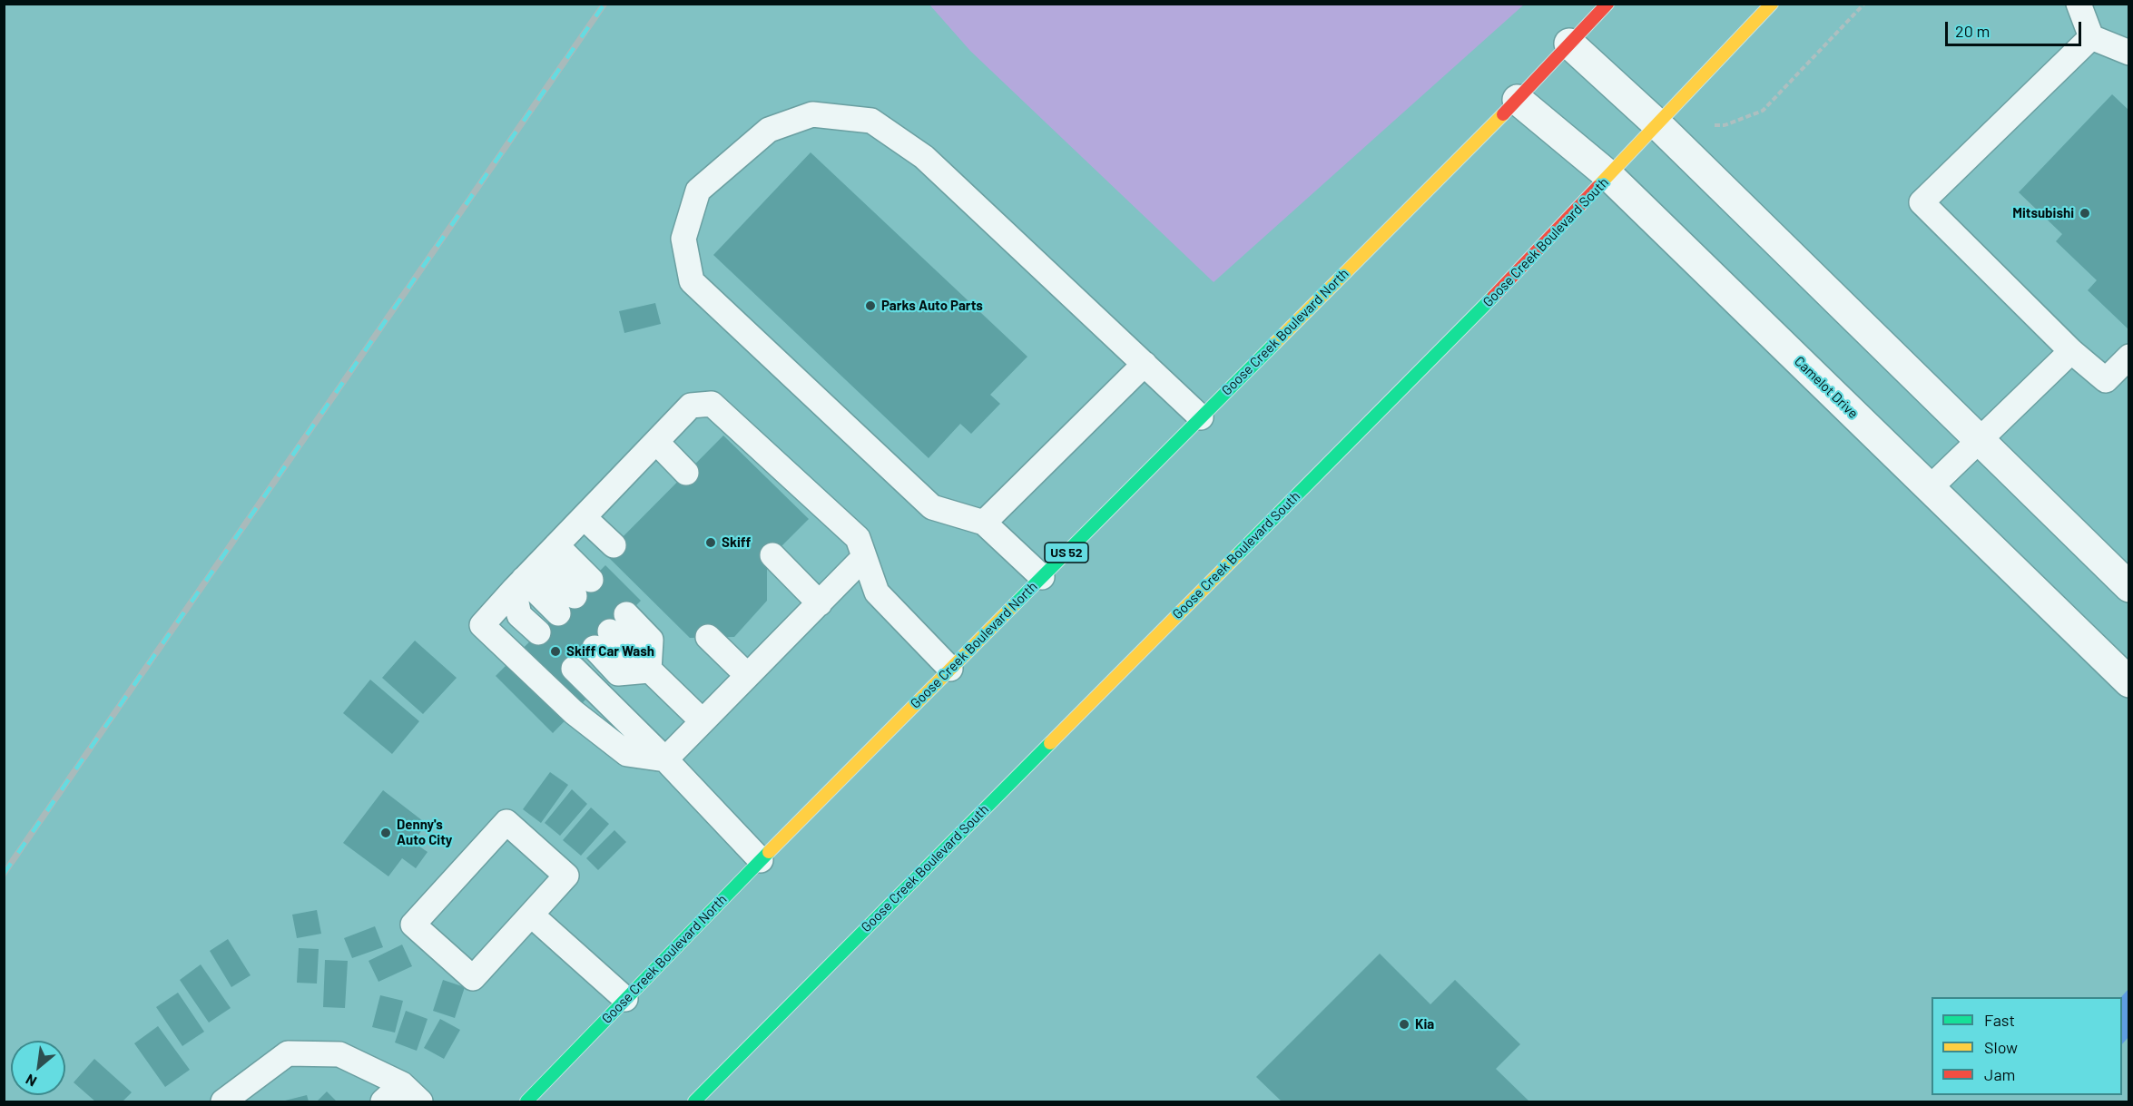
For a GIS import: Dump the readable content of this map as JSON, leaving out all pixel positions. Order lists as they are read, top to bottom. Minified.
{"streets":{"highway":["Goose Creek Boulevard South","Goose Creek Boulevard North","US 52"],"street":["Camelot Drive"]},"crossings":[["Goose Creek Boulevard South","Camelot Drive"],["Goose Creek Boulevard North","Camelot Drive"]],"places":["Mitsubishi","Parks Auto Parts","Skiff","Skiff Car Wash","Denny's Auto City","Kia"],"legend":["Fast","Slow","Jam"],"scale_bar":"20 m","north":"bottom left"}
